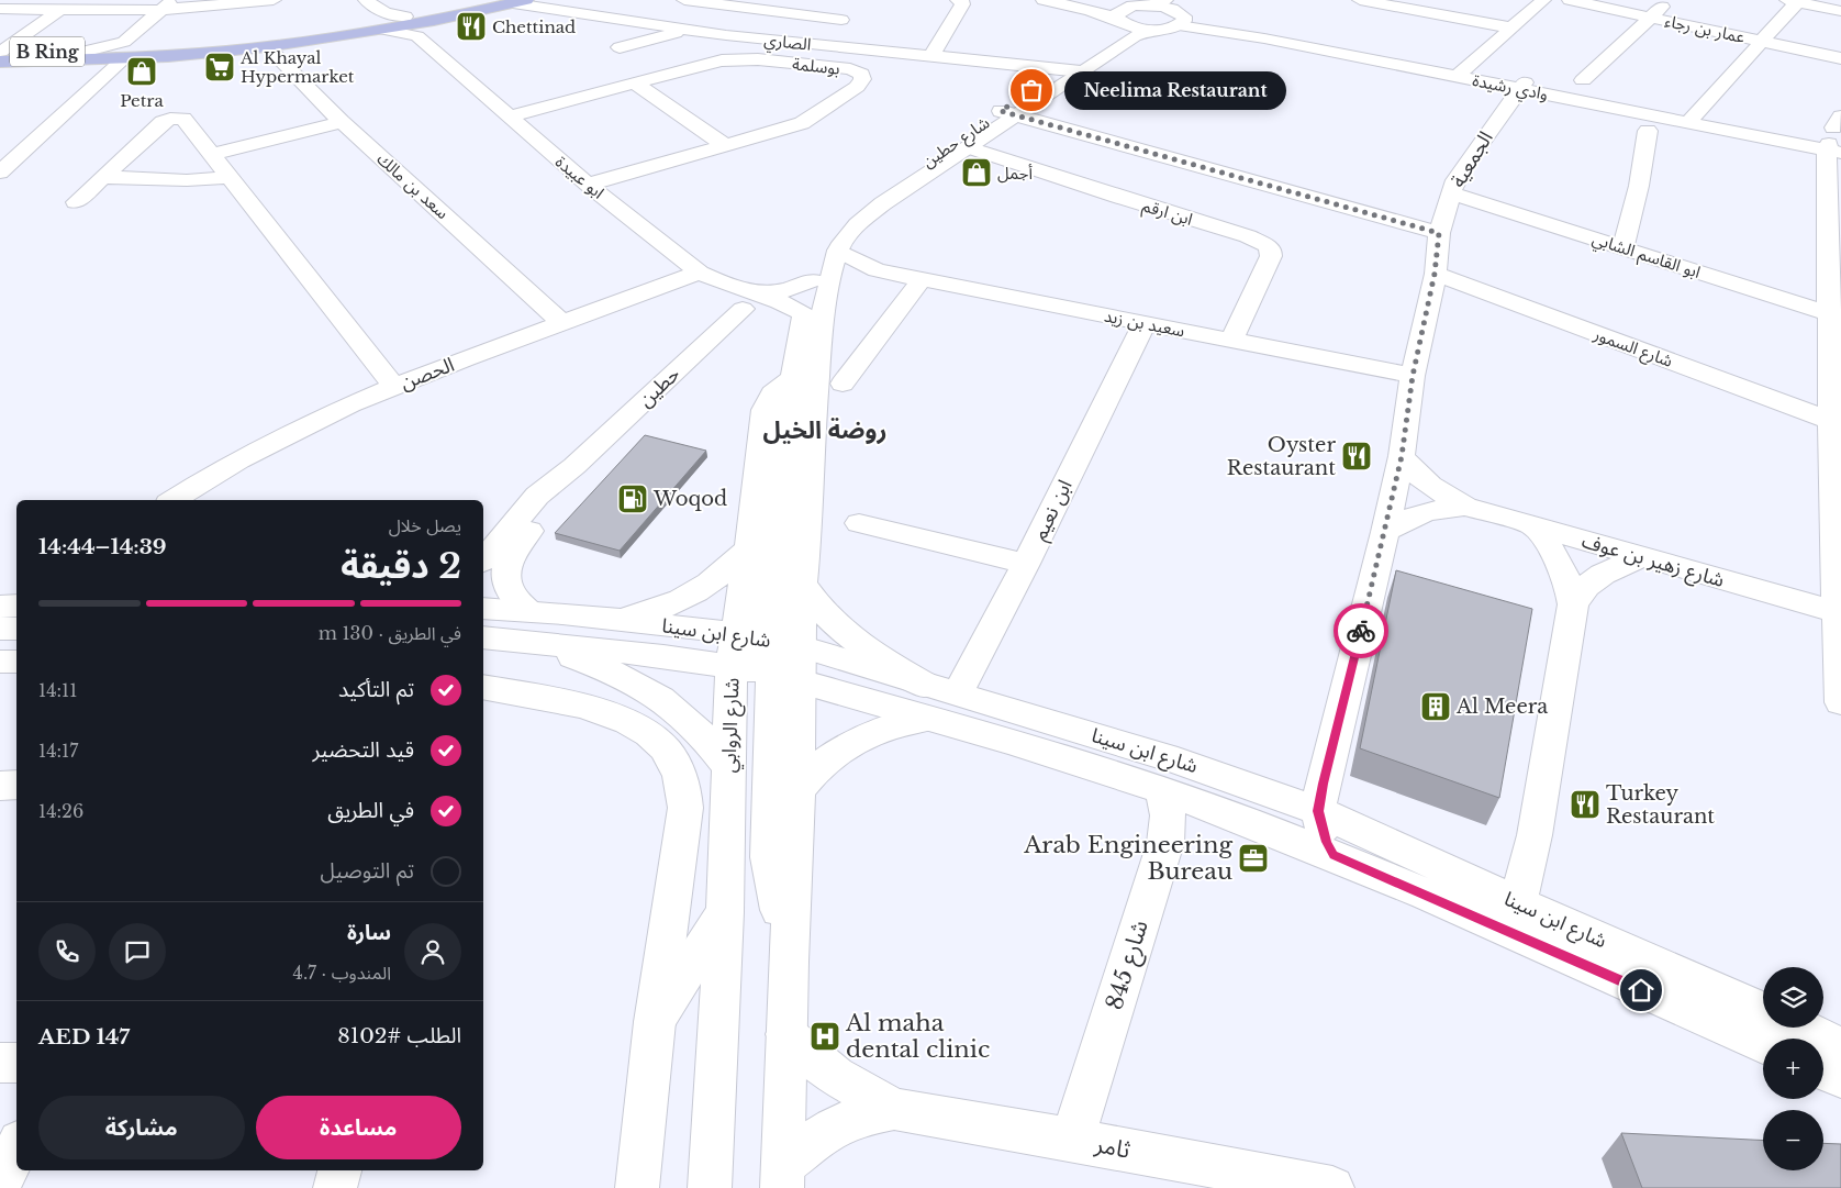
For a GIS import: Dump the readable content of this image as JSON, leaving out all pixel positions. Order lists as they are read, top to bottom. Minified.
{"streets":{"main road":["B Ring"],"street":["عمار بن رجاء","الصاري","بوسلمة","وادي رشيدة","شارع حطين","الجمعية","ابو عبيدة","سعد بن مالك","ابن ارقم","ابو القاسم الشابي","سعيد بن زيد","شارع السمور","الحصن","حطين","ابن نعيم","شارع زهير بن عوف","شارع ابن سينا","شارع الروابي","شارع 845","ثامر"]},"crossings":[["الصاري","B Ring"],["الصاري","شارع حطين"],["B Ring","سعد بن مالك"],["بوسلمة","ابو عبيدة"],["وادي رشيدة","الجمعية"],["شارع حطين","ابو عبيدة"],["شارع حطين","ابن ارقم"],["شارع حطين","سعيد بن زيد"],["الجمعية","ابو القاسم الشابي"],["الجمعية","سعيد بن زيد"],["الجمعية","شارع السمور"],["الجمعية","شارع زهير بن عوف"],["الجمعية","شارع ابن سينا"],["ابو عبيدة","سعيد بن زيد"],["ابو عبيدة","الحصن"],["ابو عبيدة","حطين"],["سعد بن مالك","الحصن"],["ابن ارقم","سعيد بن زيد"],["سعيد بن زيد","ابن نعيم"],["حطين","شارع ابن سينا"],["ابن نعيم","شارع ابن سينا"],["شارع ابن سينا","شارع الروابي"],["شارع ابن سينا","شارع 845"],["شارع 845","ثامر"]],"districts":["روضة الخيل"],"places":{"restaurant":["Chettinad","Oyster Restaurant","Turkey Restaurant"],"supermarket":["Al Khayal Hypermarket"],"shop":["Petra","أجمل"],"other":["Neelima Restaurant"],"fuel station":["Woqod"],"building":["Al Meera"],"office":["Arab Engineering Bureau"],"hospital":["Al maha dental clinic"]},"page":{"bubble":"Neelima Restaurant","heading":["2 دقيقة","يصل خلال","14:39–14:44"],"panel":["سارة","المندوب · 4.7","الطلب #8102","AED 147"],"bar":"في الطريق · 130 m","list":[["تم التأكيد","14:11"],["قيد التحضير","14:17"],["في الطريق","14:26"],"تم التوصيل"],"map_buttons":["+","−"],"buttons":["مساعدة","مشاركة"]}}
